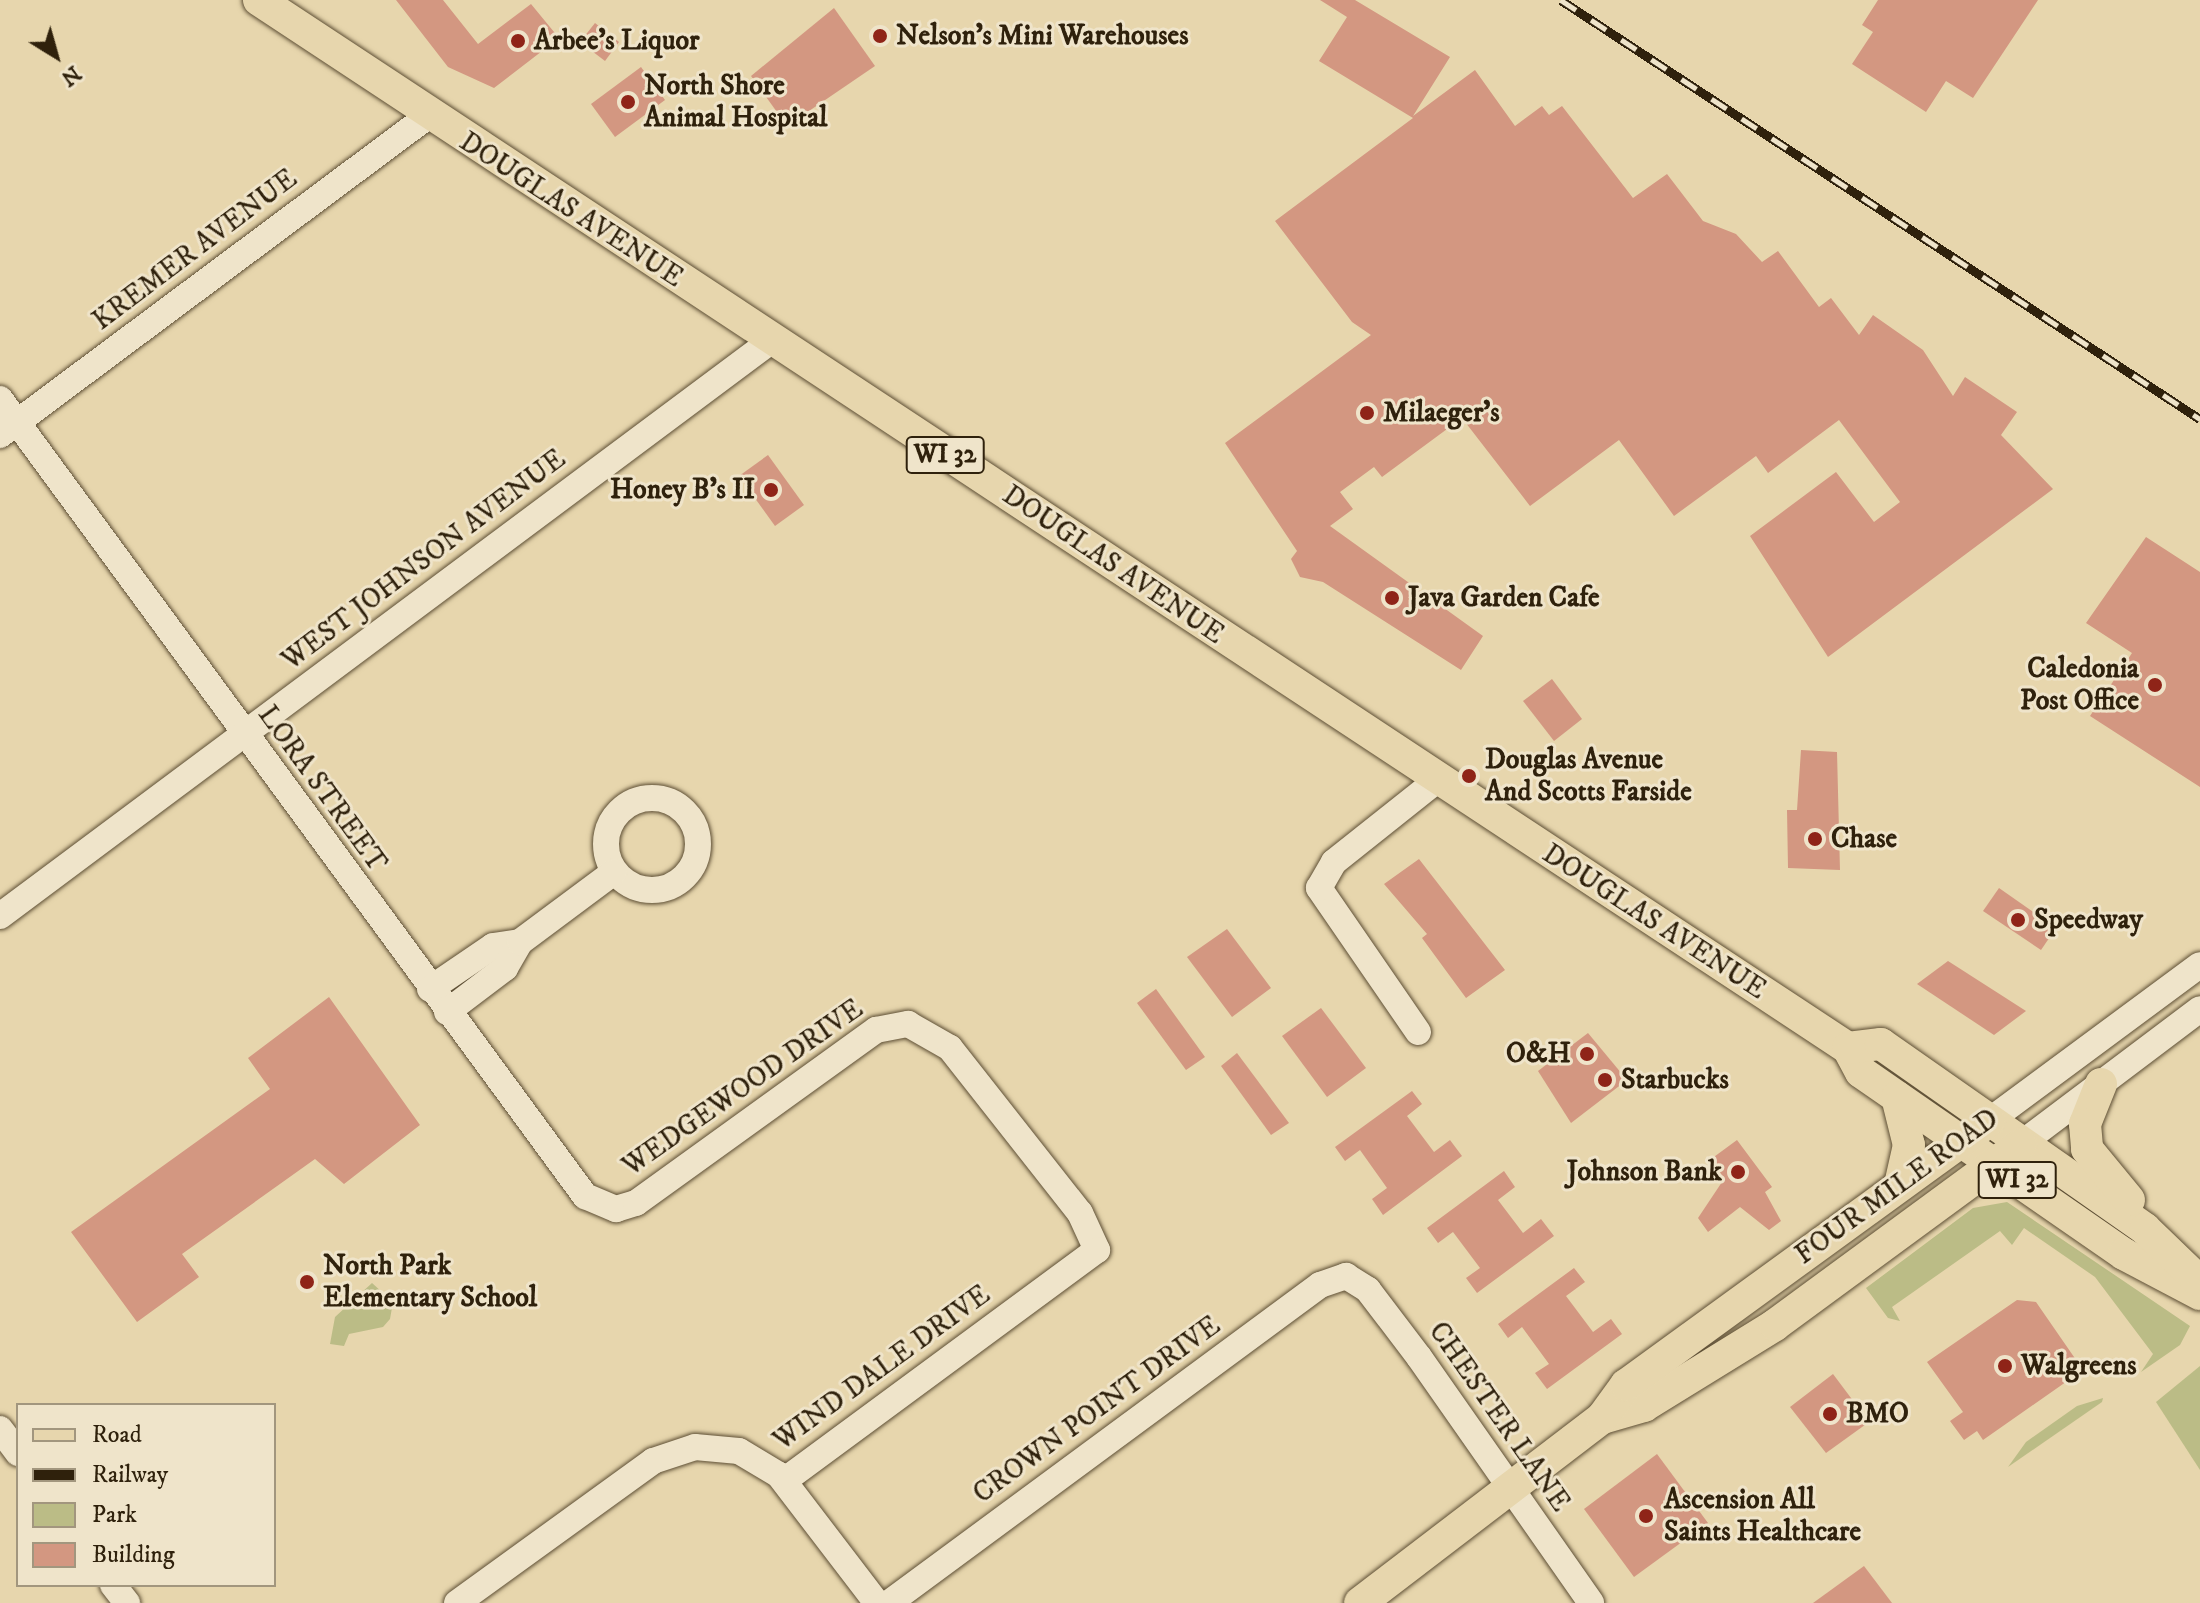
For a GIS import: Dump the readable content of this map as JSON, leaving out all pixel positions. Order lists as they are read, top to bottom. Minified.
{"streets":{"main road":["DOUGLAS AVENUE","WI 32","FOUR MILE ROAD"],"street":["KREMER AVENUE","WEST JOHNSON AVENUE","LORA STREET","WEDGEWOOD DRIVE","WIND DALE DRIVE","CROWN POINT DRIVE","CHESTER LANE"]},"crossings":[["DOUGLAS AVENUE","KREMER AVENUE"],["DOUGLAS AVENUE","WI 32"],["DOUGLAS AVENUE","WEST JOHNSON AVENUE"],["DOUGLAS AVENUE","FOUR MILE ROAD"],["KREMER AVENUE","LORA STREET"],["WI 32","FOUR MILE ROAD"],["WEST JOHNSON AVENUE","LORA STREET"],["LORA STREET","WEDGEWOOD DRIVE"],["WEDGEWOOD DRIVE","WIND DALE DRIVE"],["FOUR MILE ROAD","CHESTER LANE"],["CROWN POINT DRIVE","CHESTER LANE"]],"places":["Nelson's Mini Warehouses","Arbee's Liquor","North Shore Animal Hospital","Milaeger's","Honey B's II","Java Garden Cafe","Caledonia Post Office","Douglas Avenue And Scotts Farside","Chase","Speedway","O&H","Starbucks","Johnson Bank","North Park Elementary School","Walgreens","BMO","Ascension All Saints Healthcare"],"legend":["Road","Railway","Park","Building"],"north":"bottom right"}
